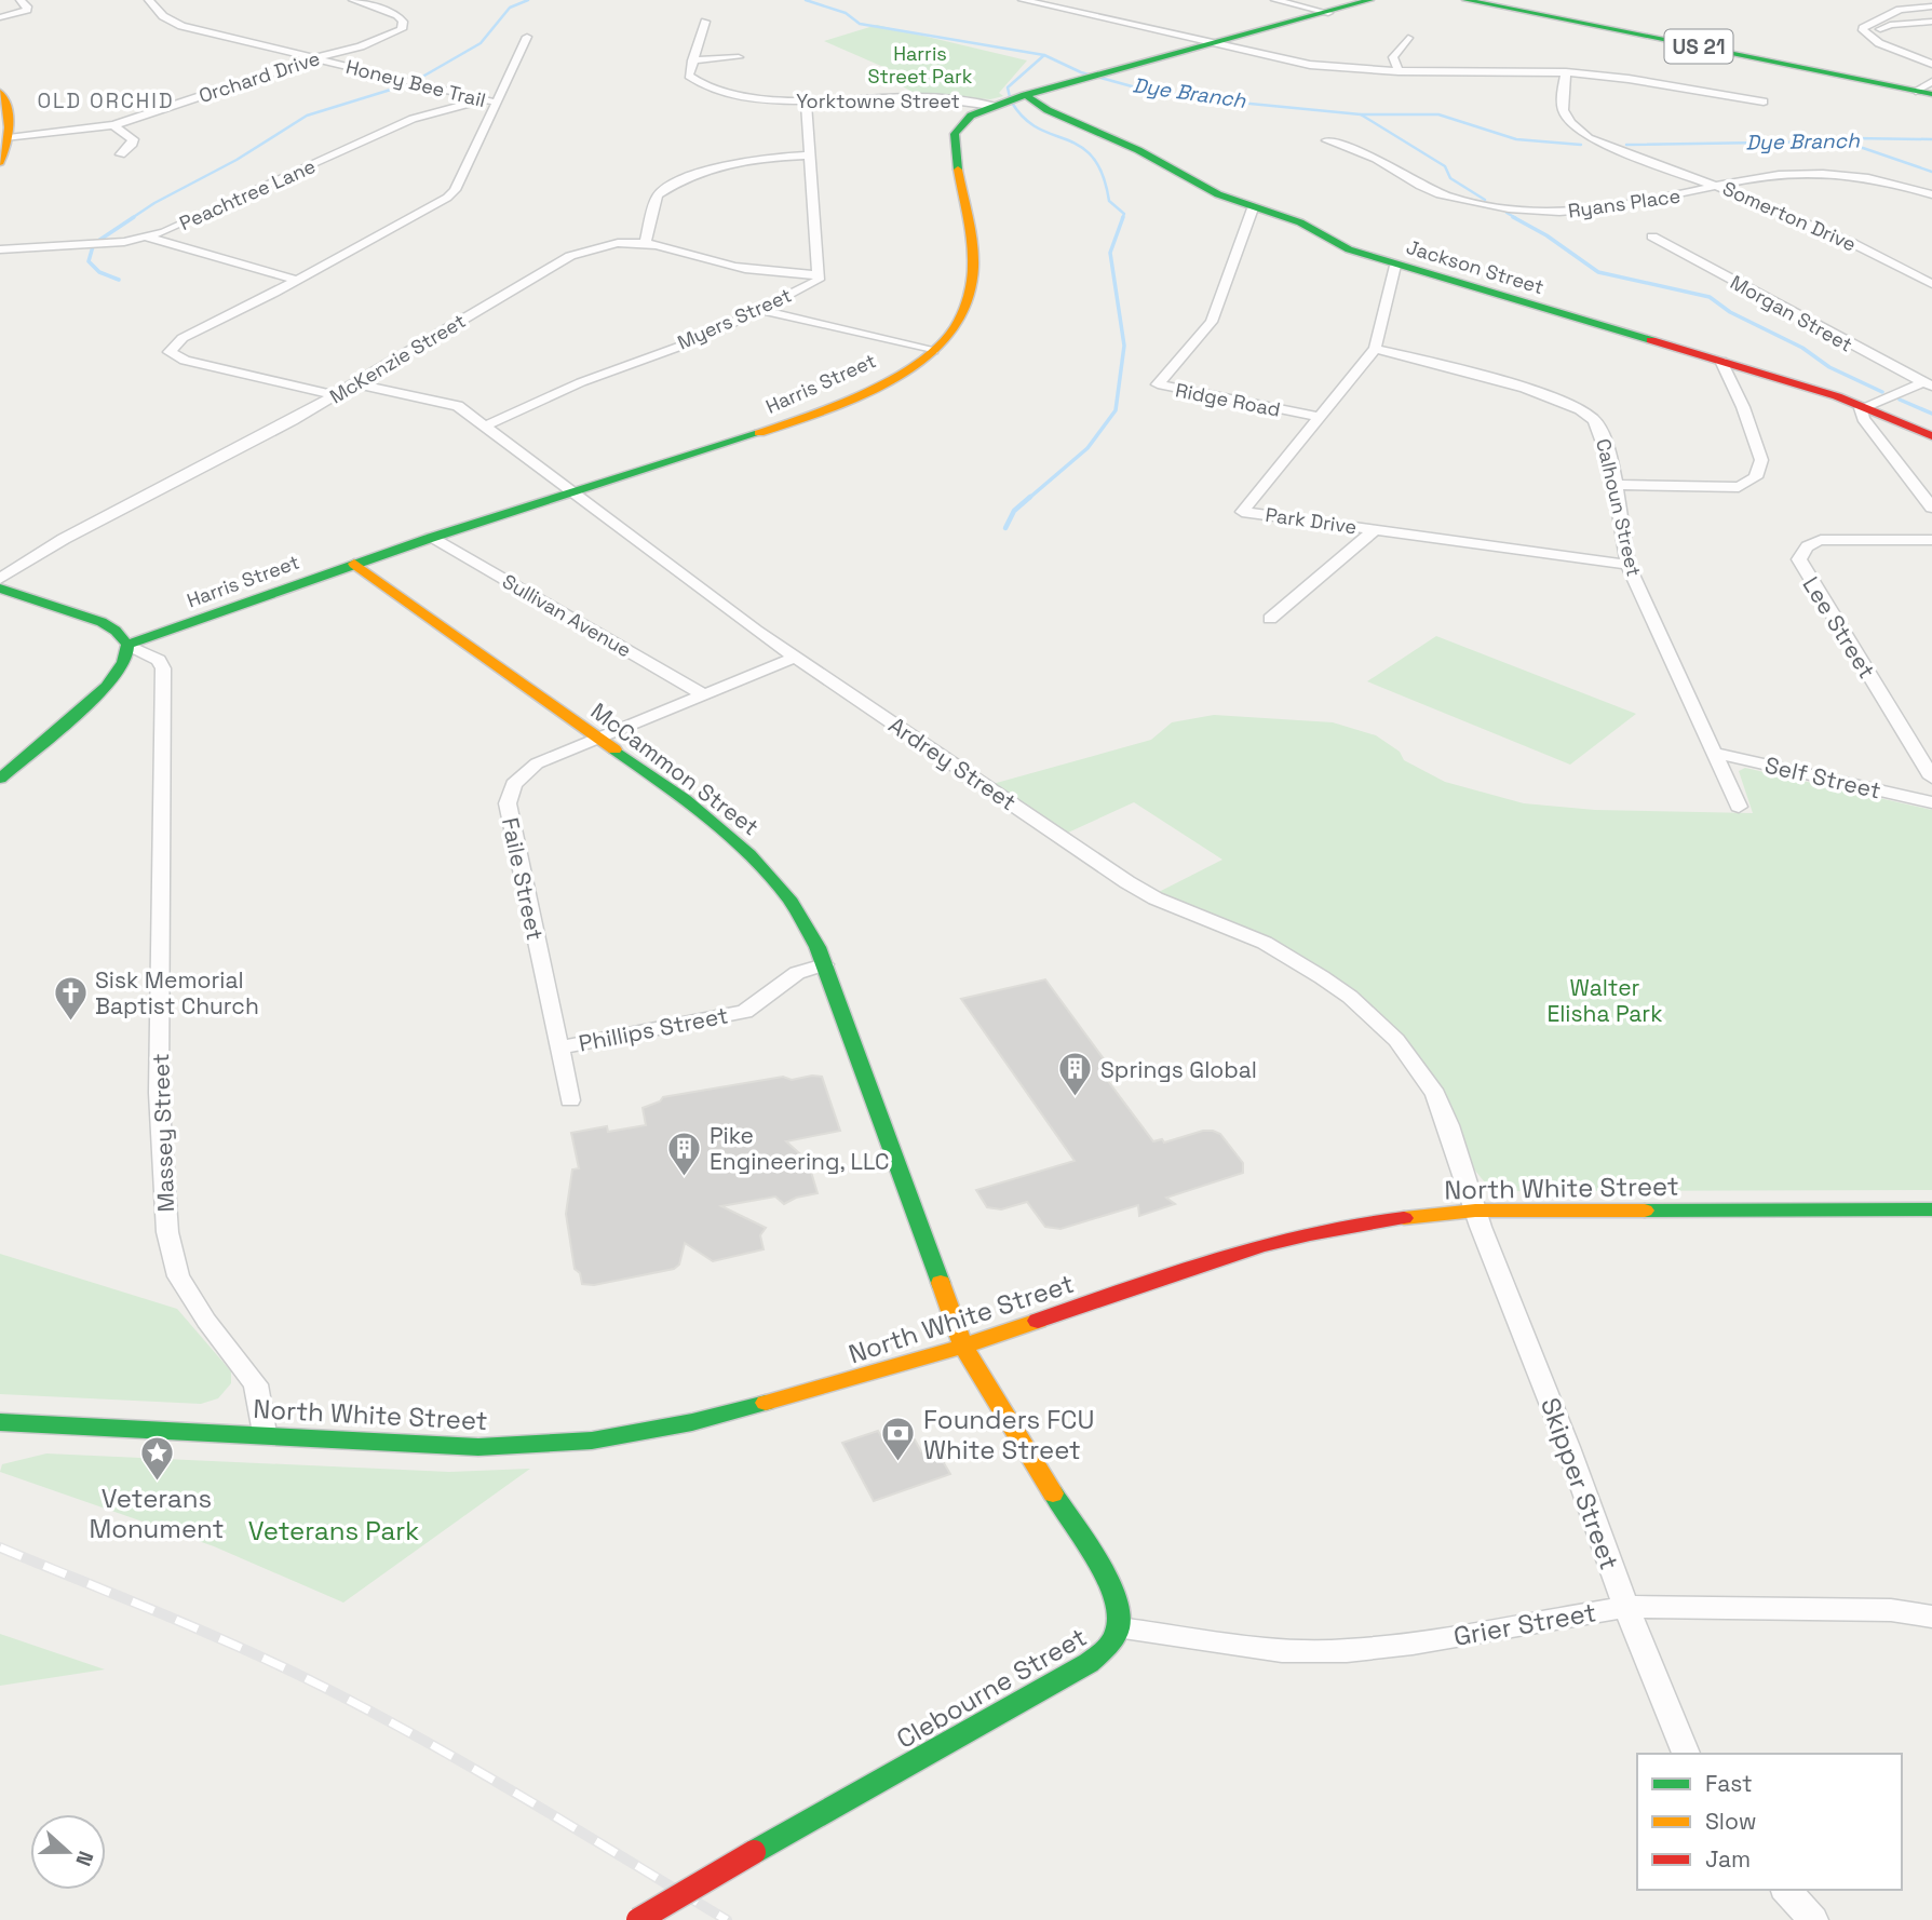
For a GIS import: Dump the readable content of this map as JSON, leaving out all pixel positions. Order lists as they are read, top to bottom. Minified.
{"streets":{"street":["US 21","Orchard Drive","Honey Bee Trail","Yorktowne Street","Peachtree Lane","Ryans Place","Somerton Drive","Jackson Street","Morgan Street","Myers Street","McKenzie Street","Harris Street","Ridge Road","Calhoun Street","Park Drive","Sullivan Avenue","Lee Street","Ardrey Street","McCammon Street","Self Street","Faile Street","Phillips Street","Massey Street","North White Street","Skipper Street","Grier Street","Clebourne Street"]},"crossings":[["Orchard Drive","Honey Bee Trail"],["Honey Bee Trail","Peachtree Lane"],["Honey Bee Trail","McKenzie Street"],["Yorktowne Street","Myers Street"],["Yorktowne Street","Harris Street"],["Ryans Place","Somerton Drive"],["Jackson Street","Harris Street"],["Jackson Street","Ridge Road"],["Jackson Street","Park Drive"],["Myers Street","McKenzie Street"],["Myers Street","Ardrey Street"],["McKenzie Street","Ardrey Street"],["Harris Street","Sullivan Avenue"],["Harris Street","Ardrey Street"],["Harris Street","McCammon Street"],["Harris Street","Massey Street"],["Ridge Road","Park Drive"],["Calhoun Street","Park Drive"],["Calhoun Street","Self Street"],["Sullivan Avenue","Faile Street"],["Ardrey Street","Faile Street"],["Ardrey Street","North White Street"],["Ardrey Street","Skipper Street"],["McCammon Street","Faile Street"],["McCammon Street","Phillips Street"],["McCammon Street","North White Street"],["McCammon Street","Clebourne Street"],["Faile Street","Phillips Street"],["Massey Street","North White Street"],["North White Street","Skipper Street"],["North White Street","Clebourne Street"],["Skipper Street","Grier Street"],["Grier Street","Clebourne Street"]],"districts":["OLD ORCHID"],"water":["Dye Branch"],"parks":["Harris Street Park","Walter Elisha Park","Veterans Park"],"places":{"church":["Sisk Memorial Baptist Church"],"building":["Springs Global","Pike Engineering, LLC"],"bank":["Founders FCU White Street"],"place":["Veterans Monument"]},"legend":["Fast","Slow","Jam"],"north":"right"}
